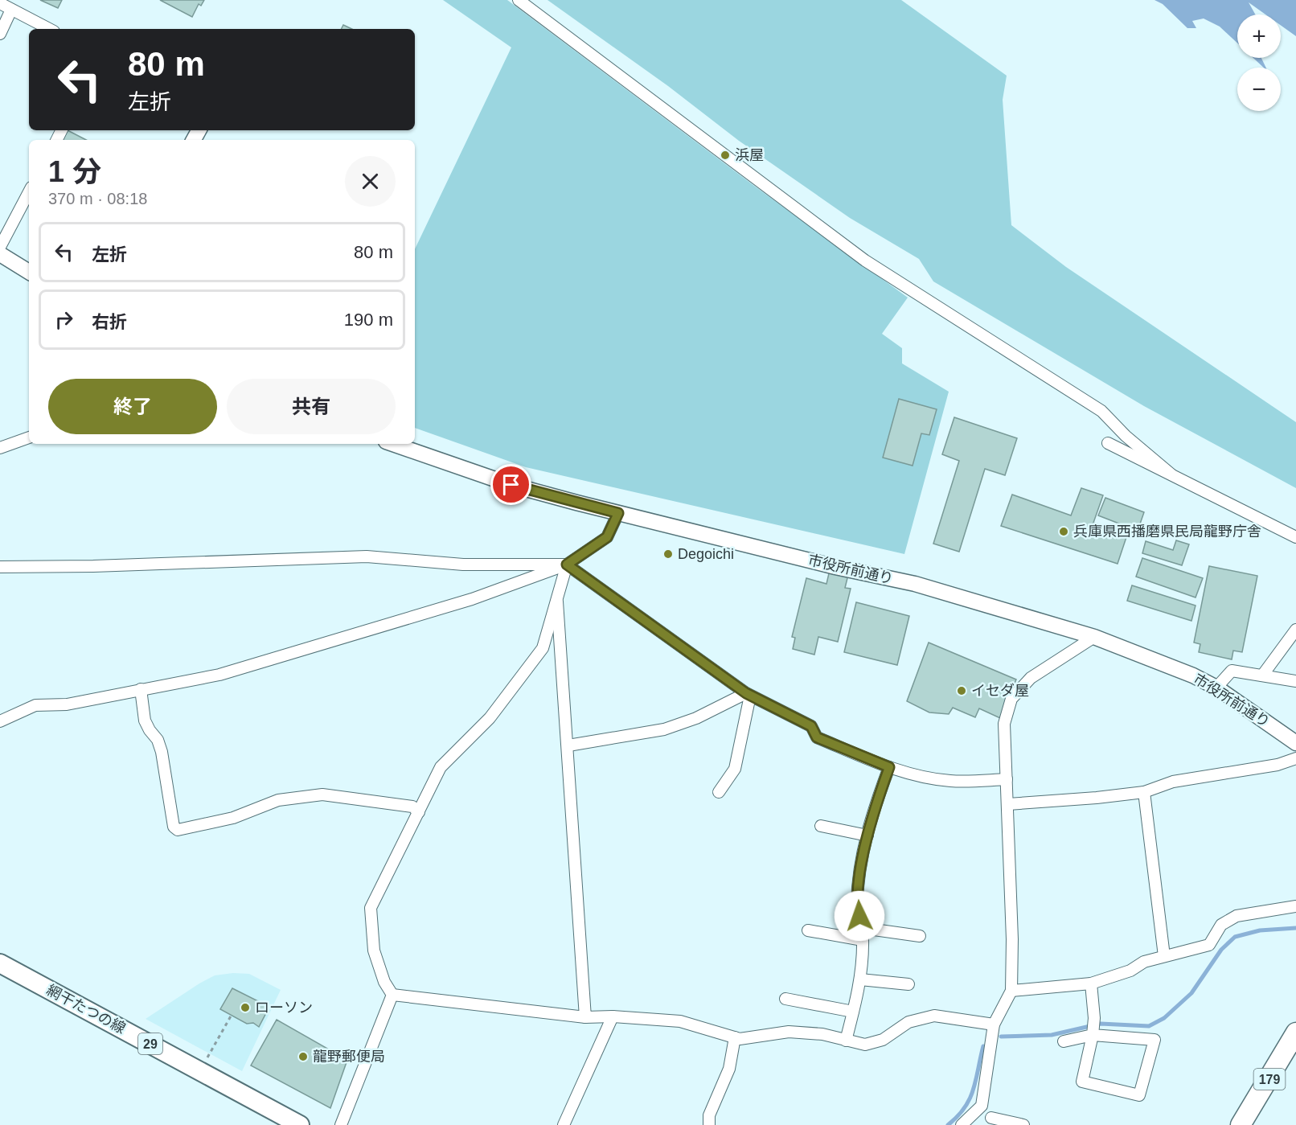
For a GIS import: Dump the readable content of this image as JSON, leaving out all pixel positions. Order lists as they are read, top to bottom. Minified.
{"streets":{"highway":["179"],"main road":["網干たつの線","29"],"street":["市役所前通り"]},"places":["浜屋","兵庫県西播磨県民局龍野庁舎","Degoichi","イセダ屋","ローソン","龍野郵便局"],"page":{"map_buttons":["+","−"],"turn":["80 m","左折"],"heading":["1 分","370 m · 08:18"],"list":[{"name":"左折","value":"80 m"},{"name":"右折","value":"190 m"}],"buttons":["終了","共有"]}}
